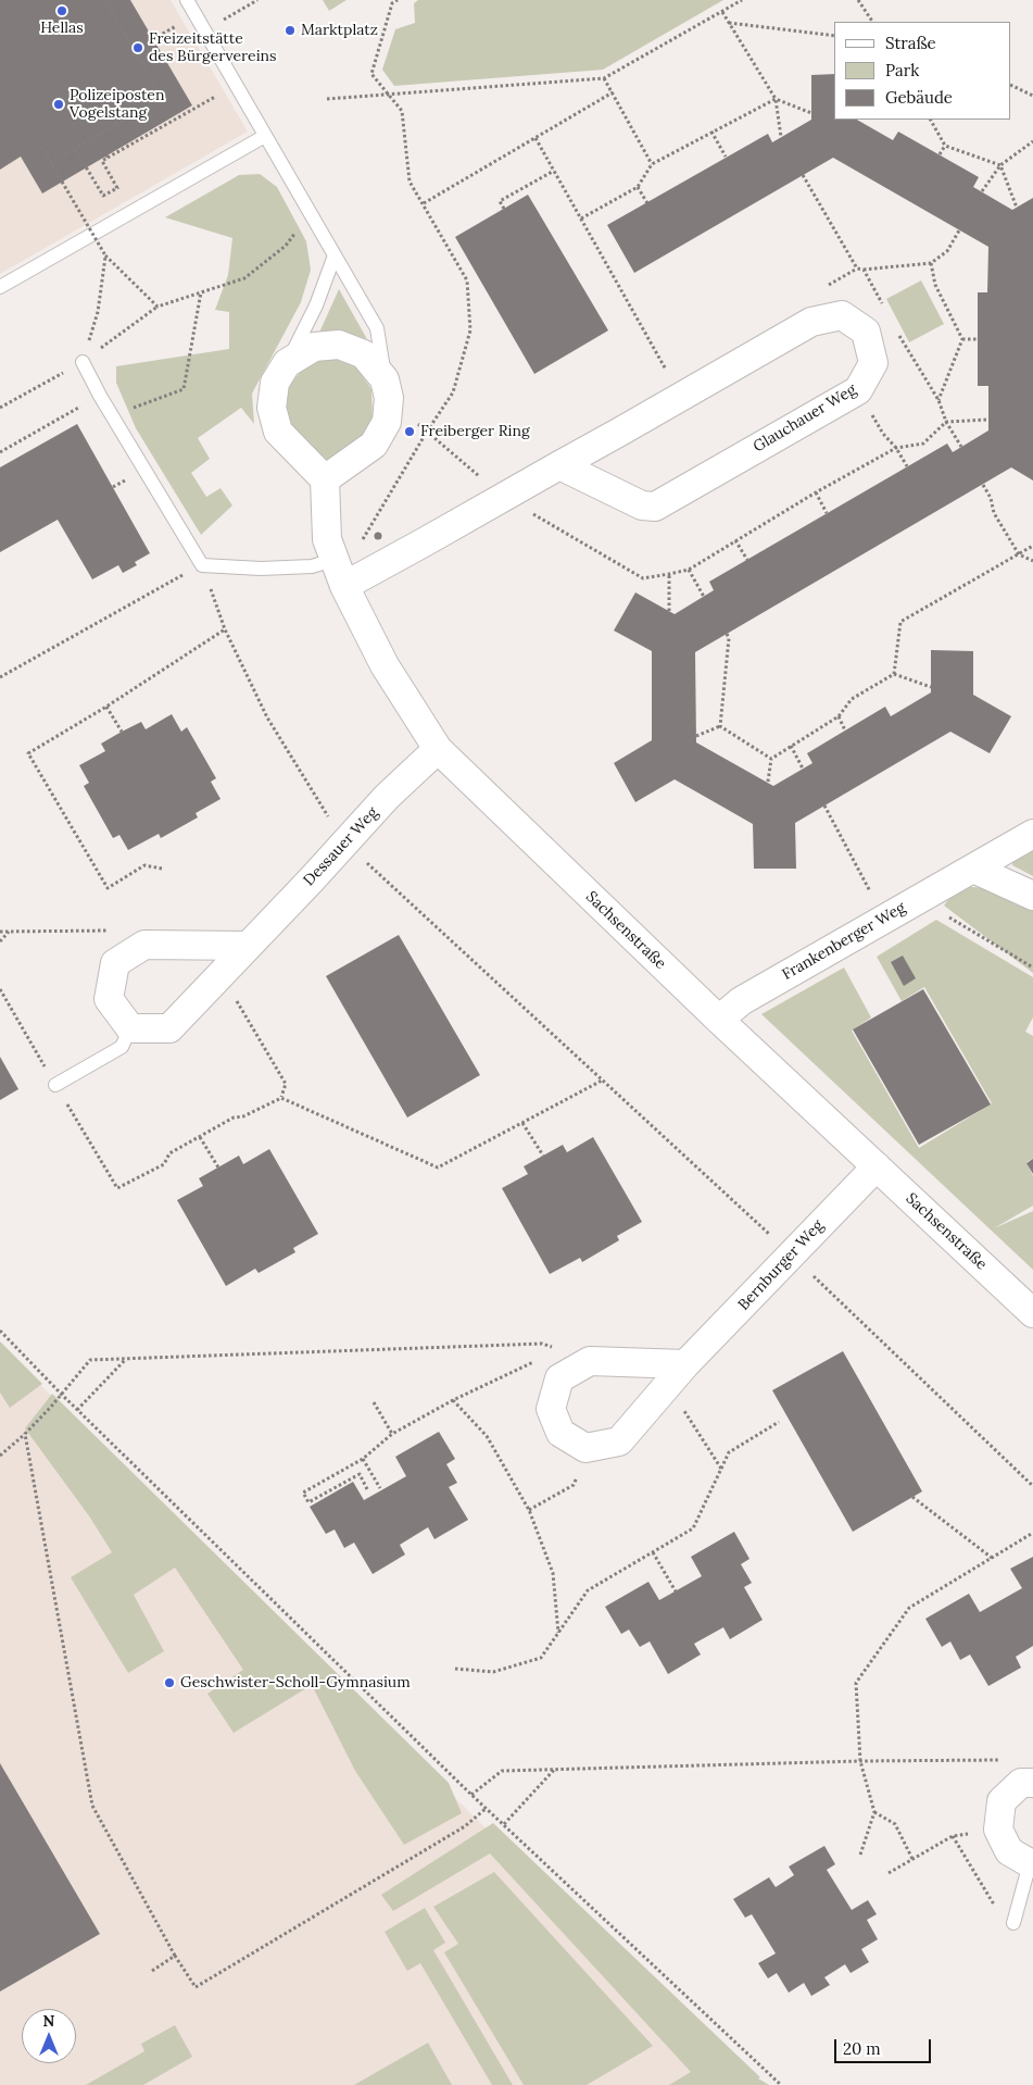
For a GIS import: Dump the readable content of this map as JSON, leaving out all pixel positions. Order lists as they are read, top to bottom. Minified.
{"streets":{"street":["Glauchauer Weg","Dessauer Weg","Sachsenstraße","Frankenberger Weg","Bernburger Weg"]},"crossings":[["Glauchauer Weg","Sachsenstraße"],["Dessauer Weg","Sachsenstraße"],["Sachsenstraße","Frankenberger Weg"],["Sachsenstraße","Bernburger Weg"]],"places":["Hellas","Marktplatz","Freizeitstätte des Bürgervereins","Polizeiposten Vogelstang","Freiberger Ring","Geschwister-Scholl-Gymnasium"],"legend":["Straße","Park","Gebäude"],"scale_bar":"20 m","north":"top"}
